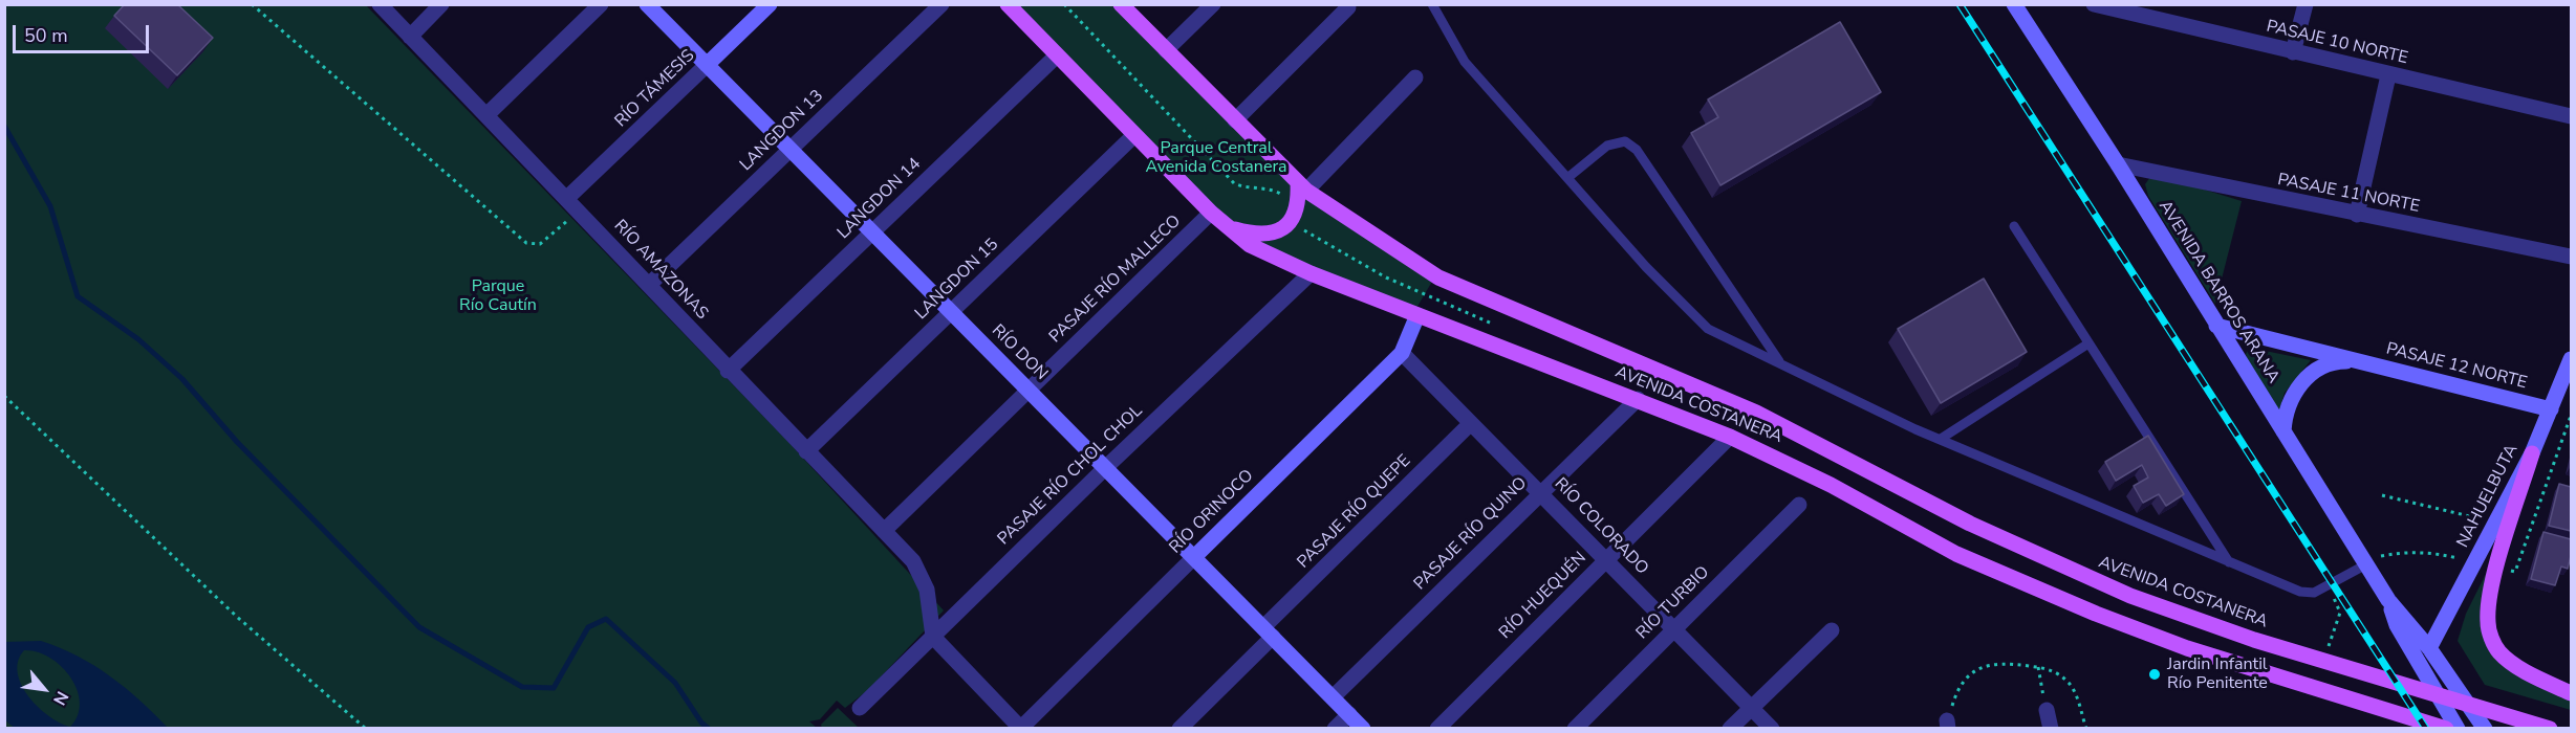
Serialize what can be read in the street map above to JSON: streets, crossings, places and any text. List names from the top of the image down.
{
  "streets": {
    "main road": [
      "RÍO TÁMESIS",
      "AVENIDA BARROS ARANA",
      "RÍO DON",
      "PASAJE 12 NORTE",
      "AVENIDA COSTANERA",
      "NAHUELBUTA",
      "RÍO ORINOCO"
    ],
    "street": [
      "PASAJE 10 NORTE",
      "LANGDON 13",
      "PASAJE 11 NORTE",
      "LANGDON 14",
      "RÍO AMAZONAS",
      "LANGDON 15",
      "PASAJE RÍO MALLECO",
      "PASAJE RÍO CHOL CHOL",
      "PASAJE RÍO QUEPE",
      "RÍO COLORADO",
      "PASAJE RÍO QUINO",
      "RÍO HUEQUÉN",
      "RÍO TURBIO"
    ]
  },
  "crossings": [
    ["RÍO TÁMESIS", "RÍO AMAZONAS"],
    ["RÍO TÁMESIS", "RÍO DON"],
    ["LANGDON 13", "RÍO AMAZONAS"],
    ["LANGDON 13", "RÍO DON"],
    ["PASAJE 11 NORTE", "AVENIDA BARROS ARANA"],
    ["LANGDON 14", "RÍO AMAZONAS"],
    ["LANGDON 14", "RÍO DON"],
    ["LANGDON 14", "AVENIDA COSTANERA"],
    ["RÍO AMAZONAS", "LANGDON 15"],
    ["RÍO AMAZONAS", "PASAJE RÍO MALLECO"],
    ["RÍO AMAZONAS", "PASAJE RÍO CHOL CHOL"],
    ["LANGDON 15", "RÍO DON"],
    ["LANGDON 15", "AVENIDA COSTANERA"],
    ["PASAJE RÍO MALLECO", "RÍO DON"],
    ["PASAJE RÍO MALLECO", "AVENIDA COSTANERA"],
    ["AVENIDA BARROS ARANA", "PASAJE 12 NORTE"],
    ["AVENIDA BARROS ARANA", "NAHUELBUTA"],
    ["RÍO DON", "PASAJE RÍO CHOL CHOL"],
    ["RÍO DON", "RÍO ORINOCO"],
    ["RÍO DON", "PASAJE RÍO QUEPE"],
    ["RÍO DON", "PASAJE RÍO QUINO"],
    ["PASAJE 12 NORTE", "NAHUELBUTA"],
    ["AVENIDA COSTANERA", "PASAJE RÍO CHOL CHOL"],
    ["AVENIDA COSTANERA", "RÍO ORINOCO"],
    ["AVENIDA COSTANERA", "PASAJE RÍO QUINO"],
    ["AVENIDA COSTANERA", "RÍO HUEQUÉN"],
    ["RÍO ORINOCO", "RÍO COLORADO"],
    ["PASAJE RÍO QUEPE", "RÍO COLORADO"],
    ["RÍO COLORADO", "PASAJE RÍO QUINO"],
    ["RÍO COLORADO", "RÍO HUEQUÉN"],
    ["RÍO COLORADO", "RÍO TURBIO"]
  ],
  "parks": ["Parque Central Avenida Costanera", "Parque Río Cautín"],
  "places": ["Jardin Infantil Río Penitente"],
  "scale_bar": "50 m",
  "north": "bottom right"
}
